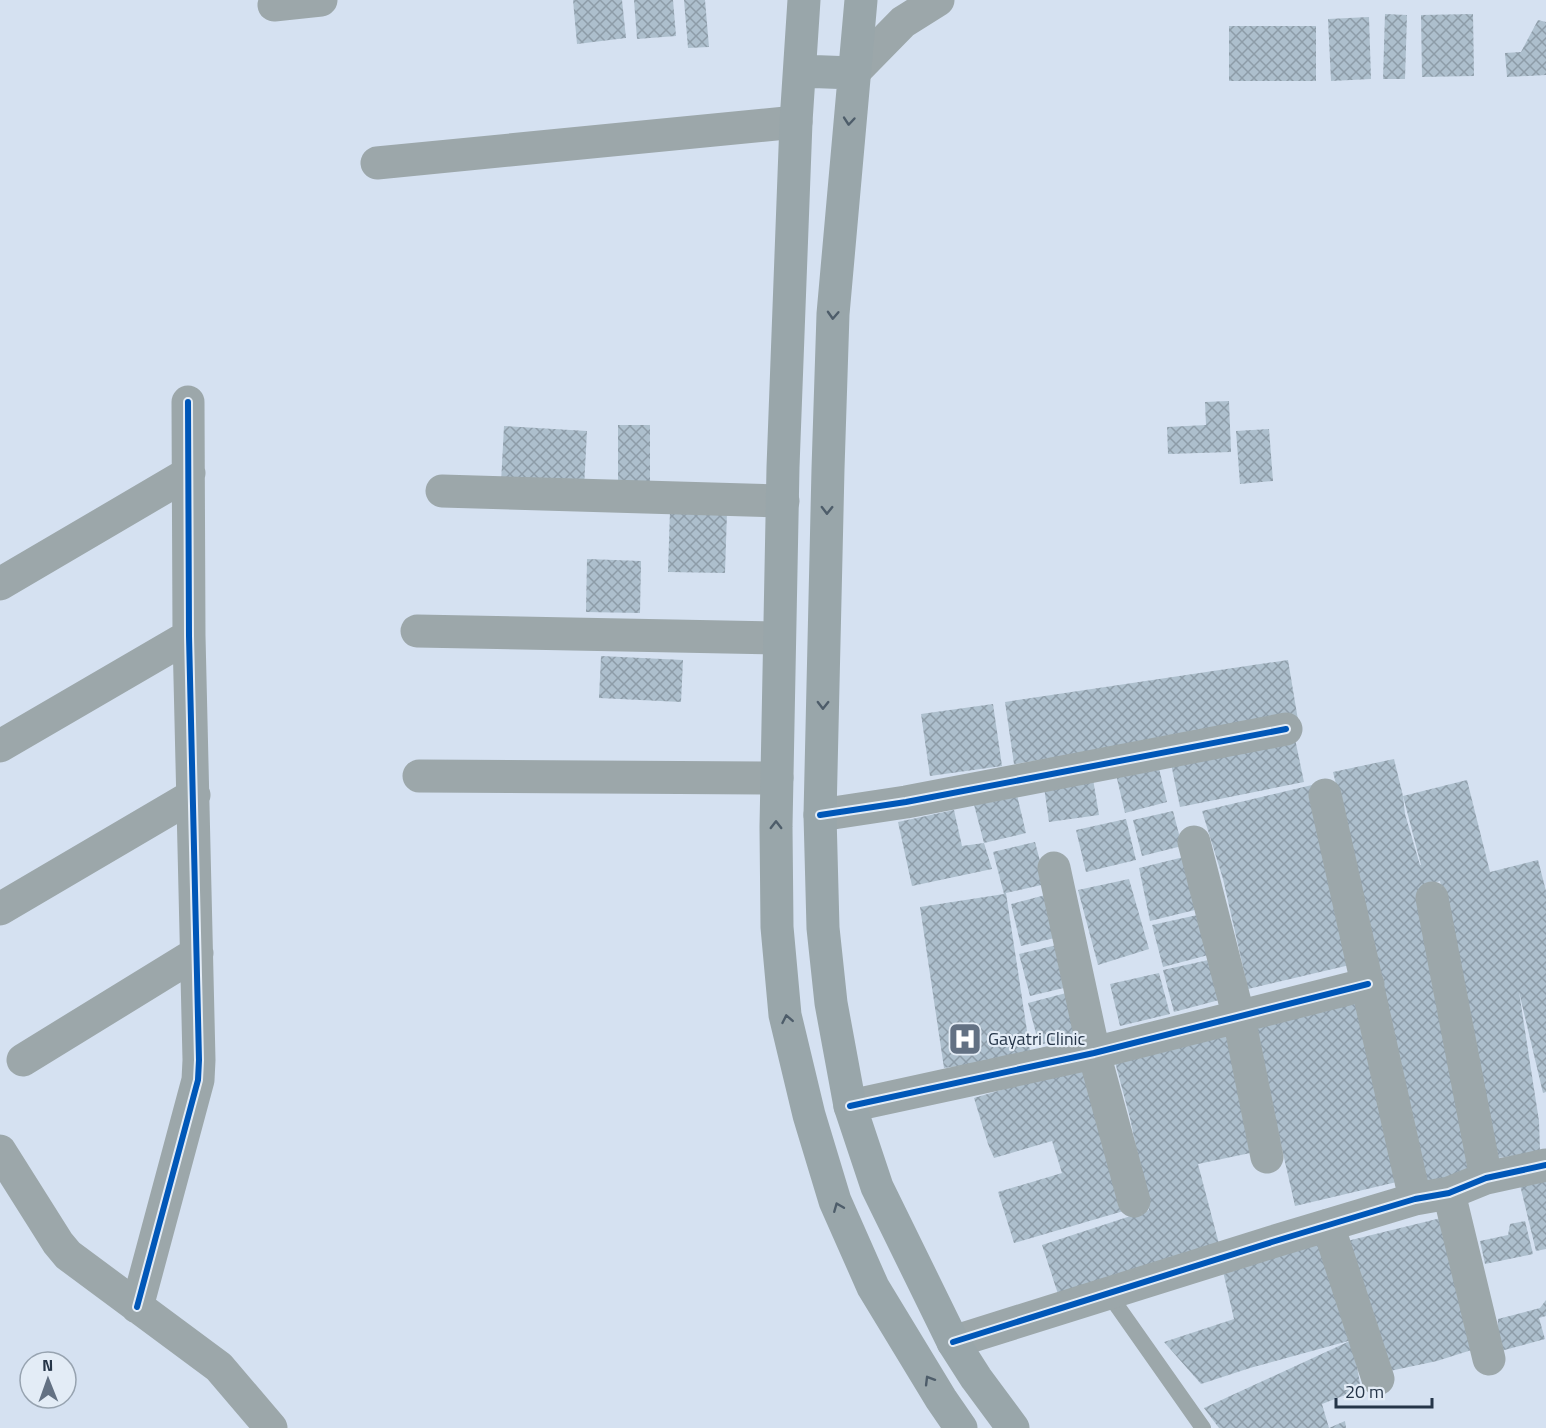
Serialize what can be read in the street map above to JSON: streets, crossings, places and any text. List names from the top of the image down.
{
  "places": {
    "hospital": ["Gayatri Clinic"]
  },
  "scale_bar": "20 m",
  "north": "top"
}
